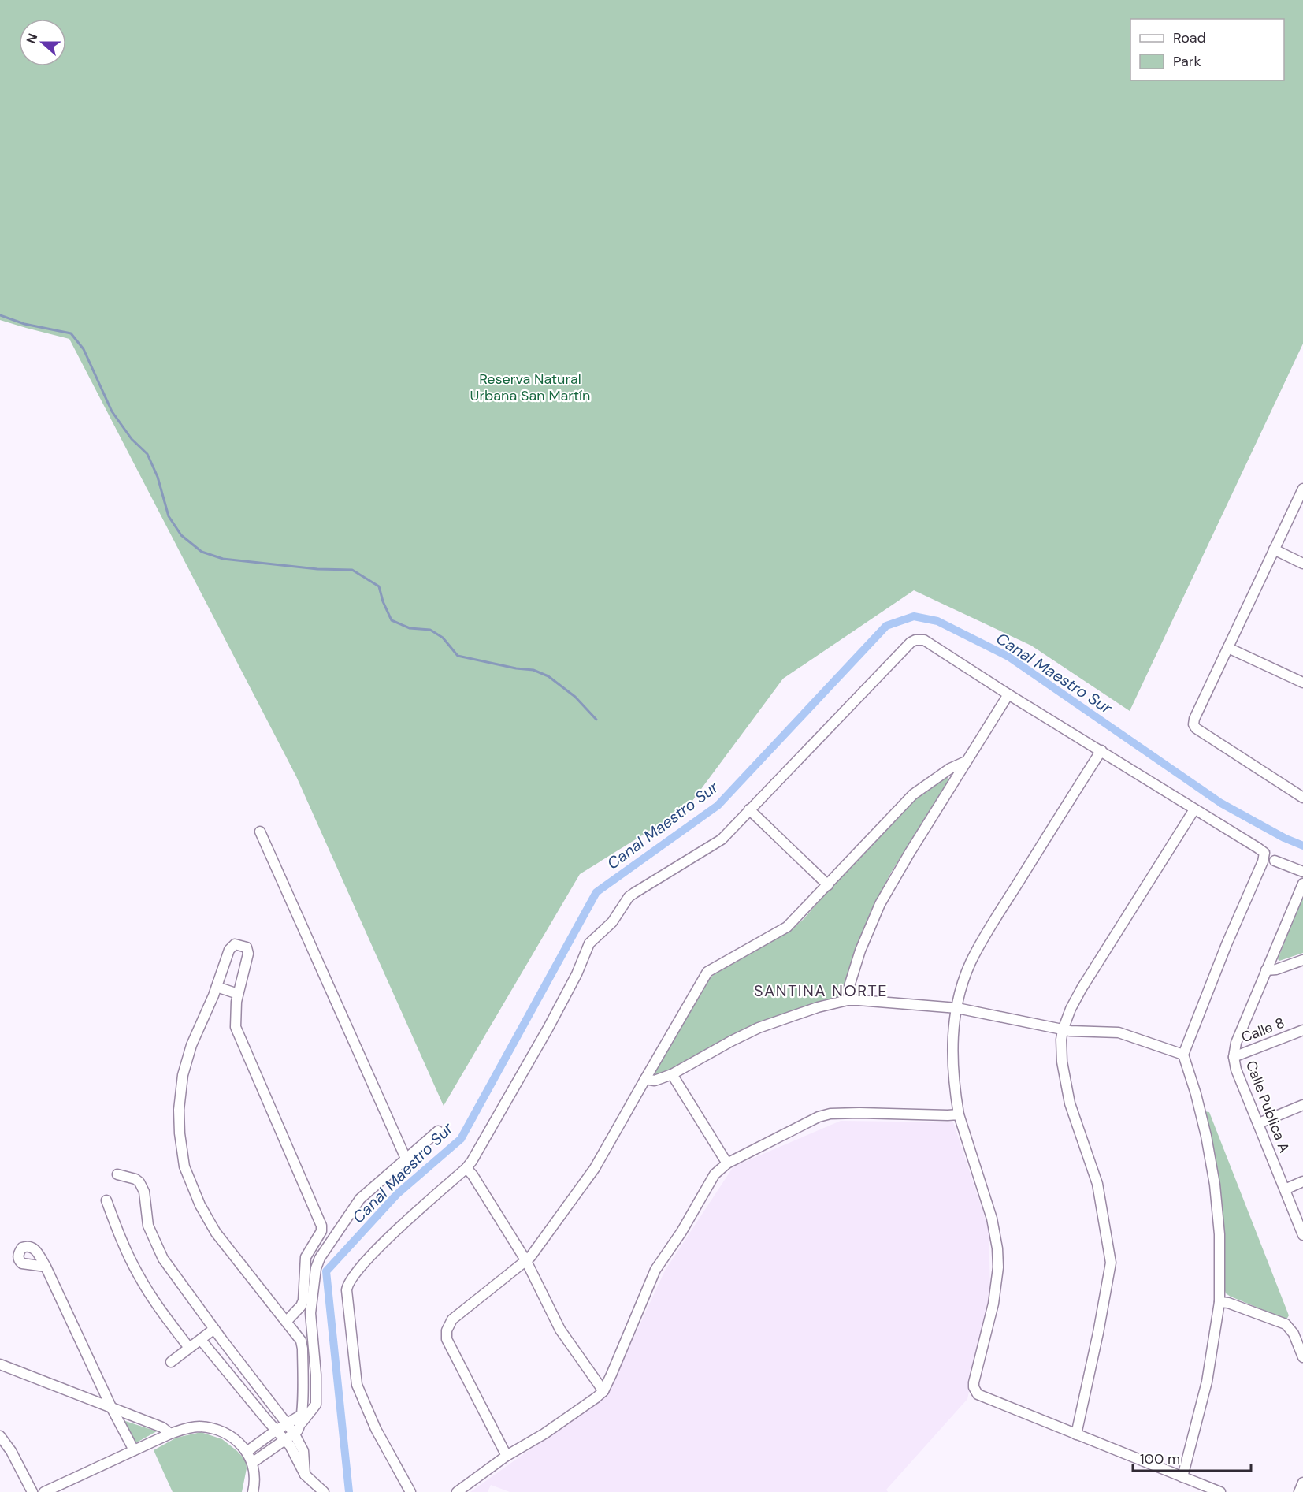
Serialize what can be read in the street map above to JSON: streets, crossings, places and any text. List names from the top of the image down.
{
  "streets": {
    "street": ["Calle 8", "Calle Publica A"]
  },
  "crossings": [
    ["Calle 8", "Calle Publica A"]
  ],
  "districts": ["SANTINA NORTE"],
  "water": ["Canal Maestro Sur"],
  "parks": ["Reserva Natural Urbana San Martín"],
  "legend": ["Road", "Park"],
  "scale_bar": "100 m",
  "north": "left"
}
